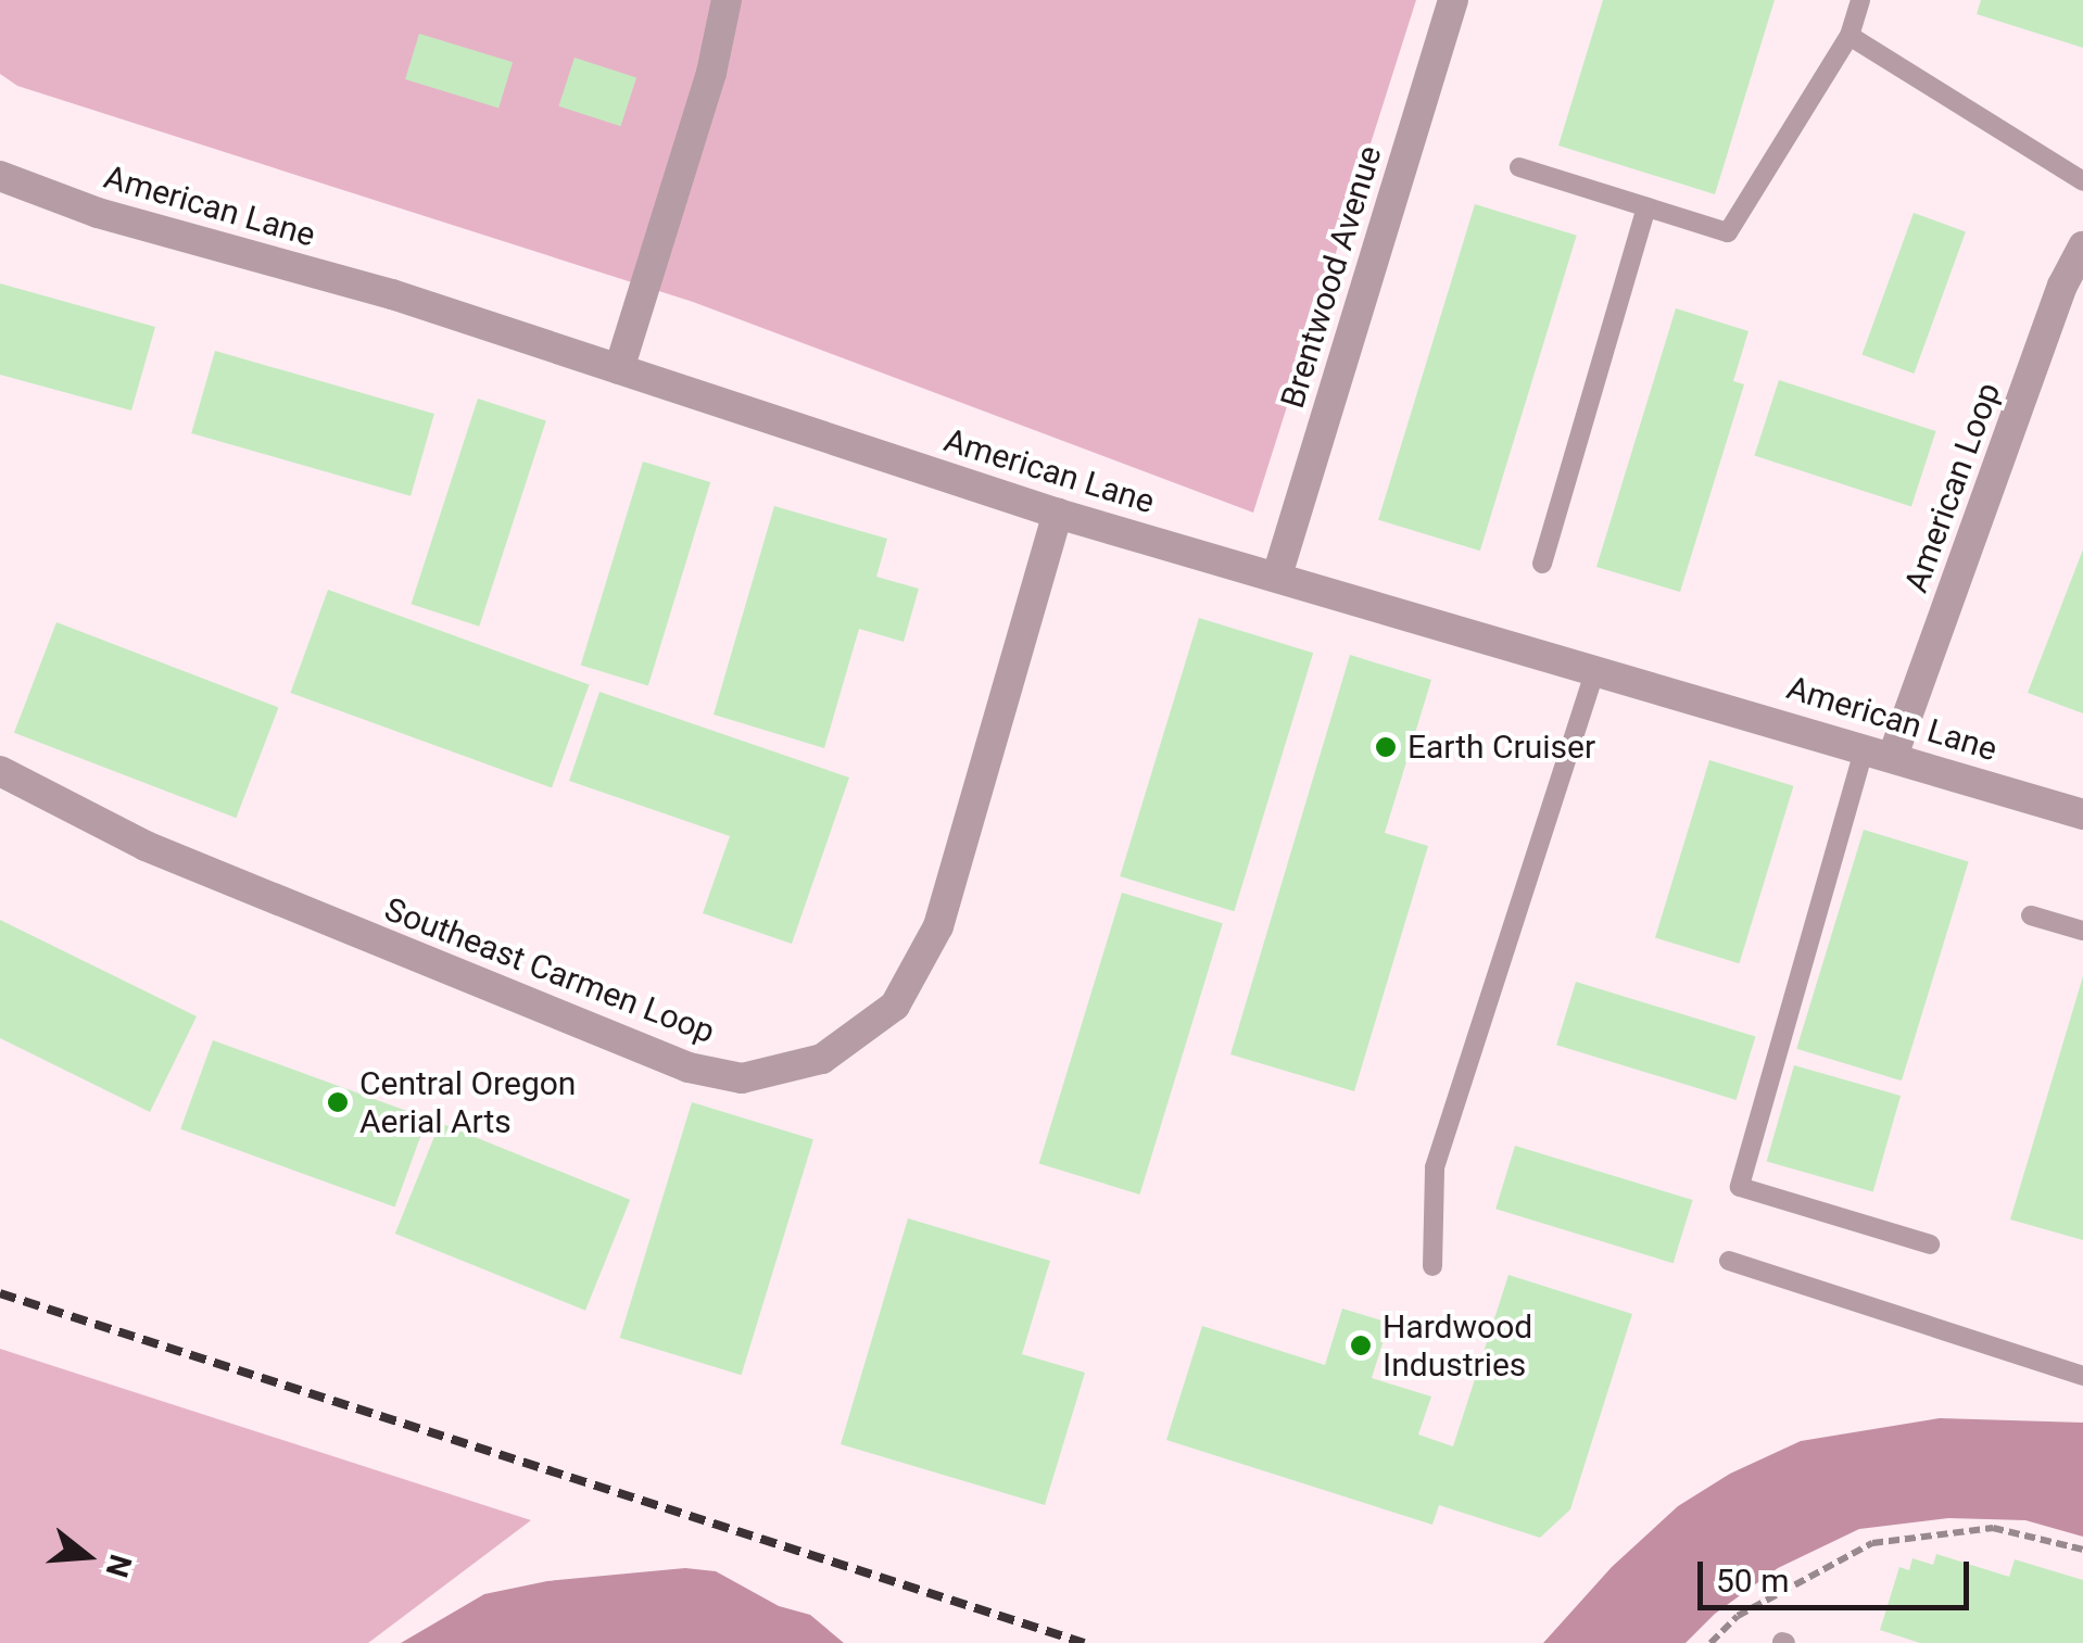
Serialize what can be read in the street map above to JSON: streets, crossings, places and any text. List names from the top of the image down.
{
  "streets": {
    "street": [
      "American Lane",
      "Brentwood Avenue",
      "American Loop",
      "Southeast Carmen Loop"
    ]
  },
  "crossings": [
    ["American Lane", "Brentwood Avenue"],
    ["American Lane", "American Loop"],
    ["American Lane", "Southeast Carmen Loop"]
  ],
  "places": ["Earth Cruiser", "Central Oregon Aerial Arts", "Hardwood Industries"],
  "scale_bar": "50 m",
  "north": "right"
}
